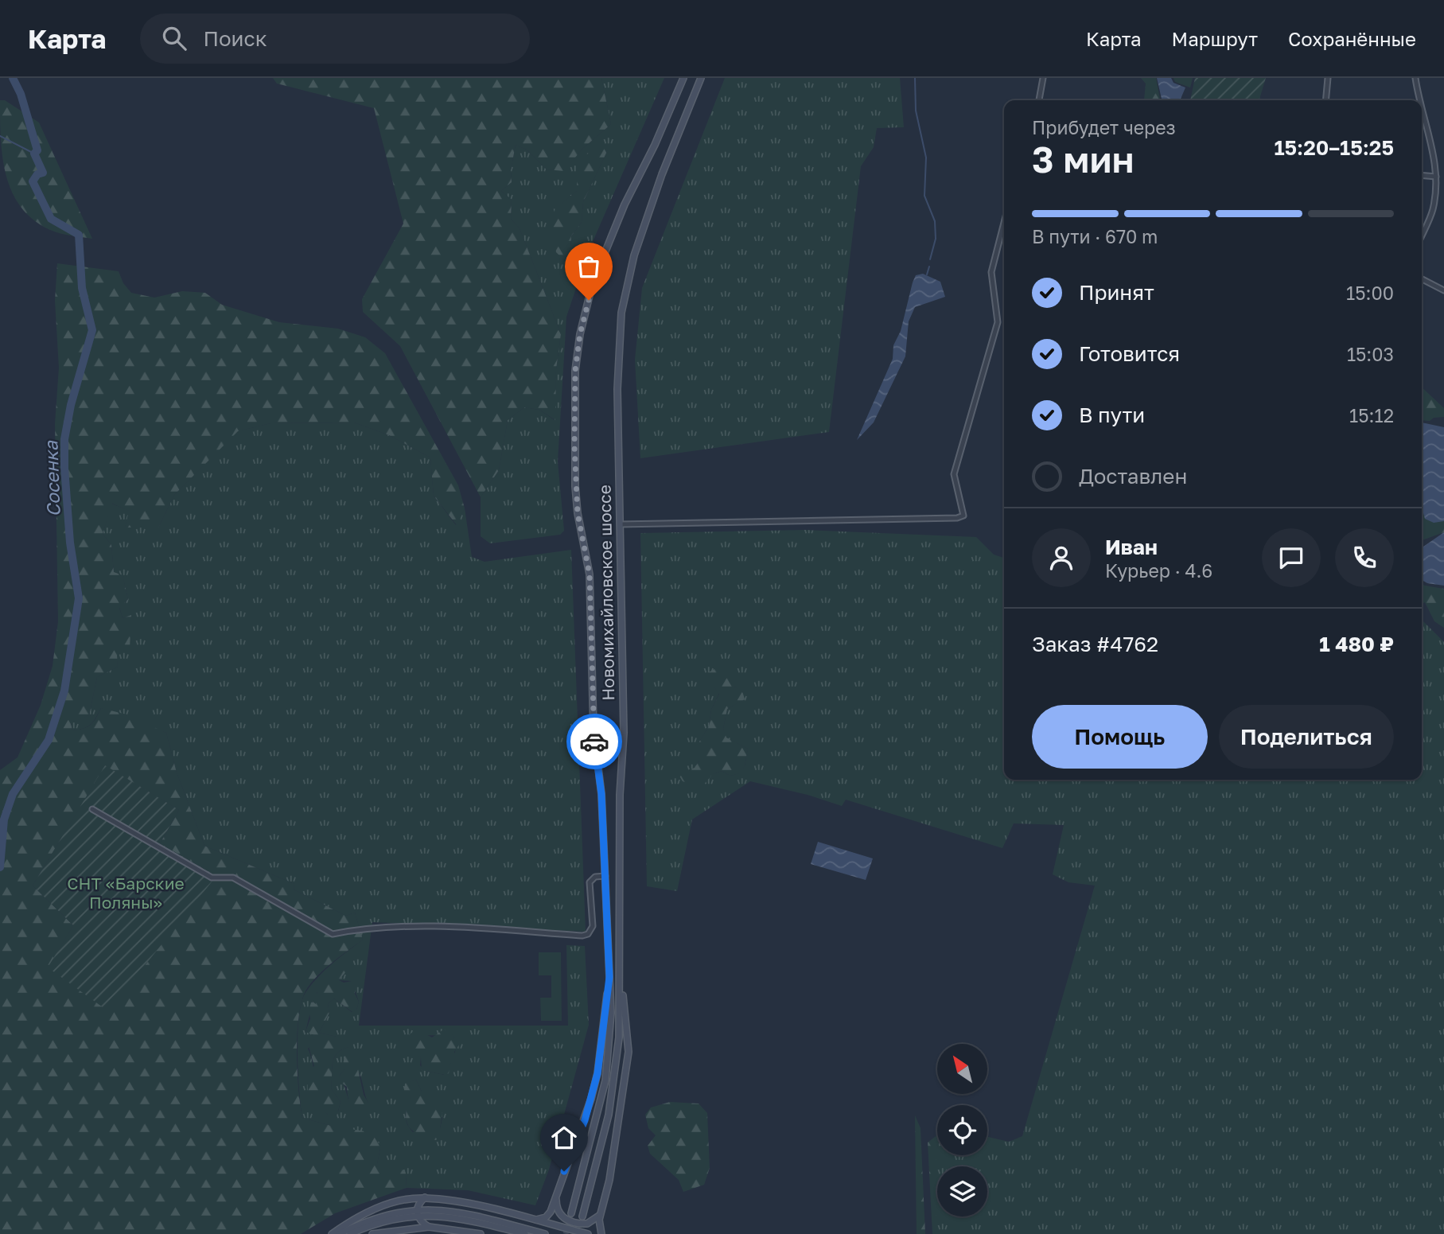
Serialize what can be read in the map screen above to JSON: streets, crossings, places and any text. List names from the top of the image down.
{
  "streets": {
    "main road": ["Новомихайловское шоссе"]
  },
  "water": ["Сосенка"],
  "parks": ["СНТ «Барские Поляны»"],
  "north": "top left",
  "page": {
    "header": "Карта",
    "search": "Поиск",
    "nav": ["Карта", "Маршрут", "Сохранённые"],
    "heading": ["3 мин", "Прибудет через", "15:20–15:25"],
    "panel": [
      "Иван",
      "Курьер · 4.6",
      "Заказ #4762",
      "1 480 ₽"
    ],
    "bar": "В пути · 670 m",
    "list": [
      ["Принят", "15:00"],
      ["Готовится", "15:03"],
      ["В пути", "15:12"],
      "Доставлен"
    ],
    "buttons": ["Помощь", "Поделиться"]
  }
}
